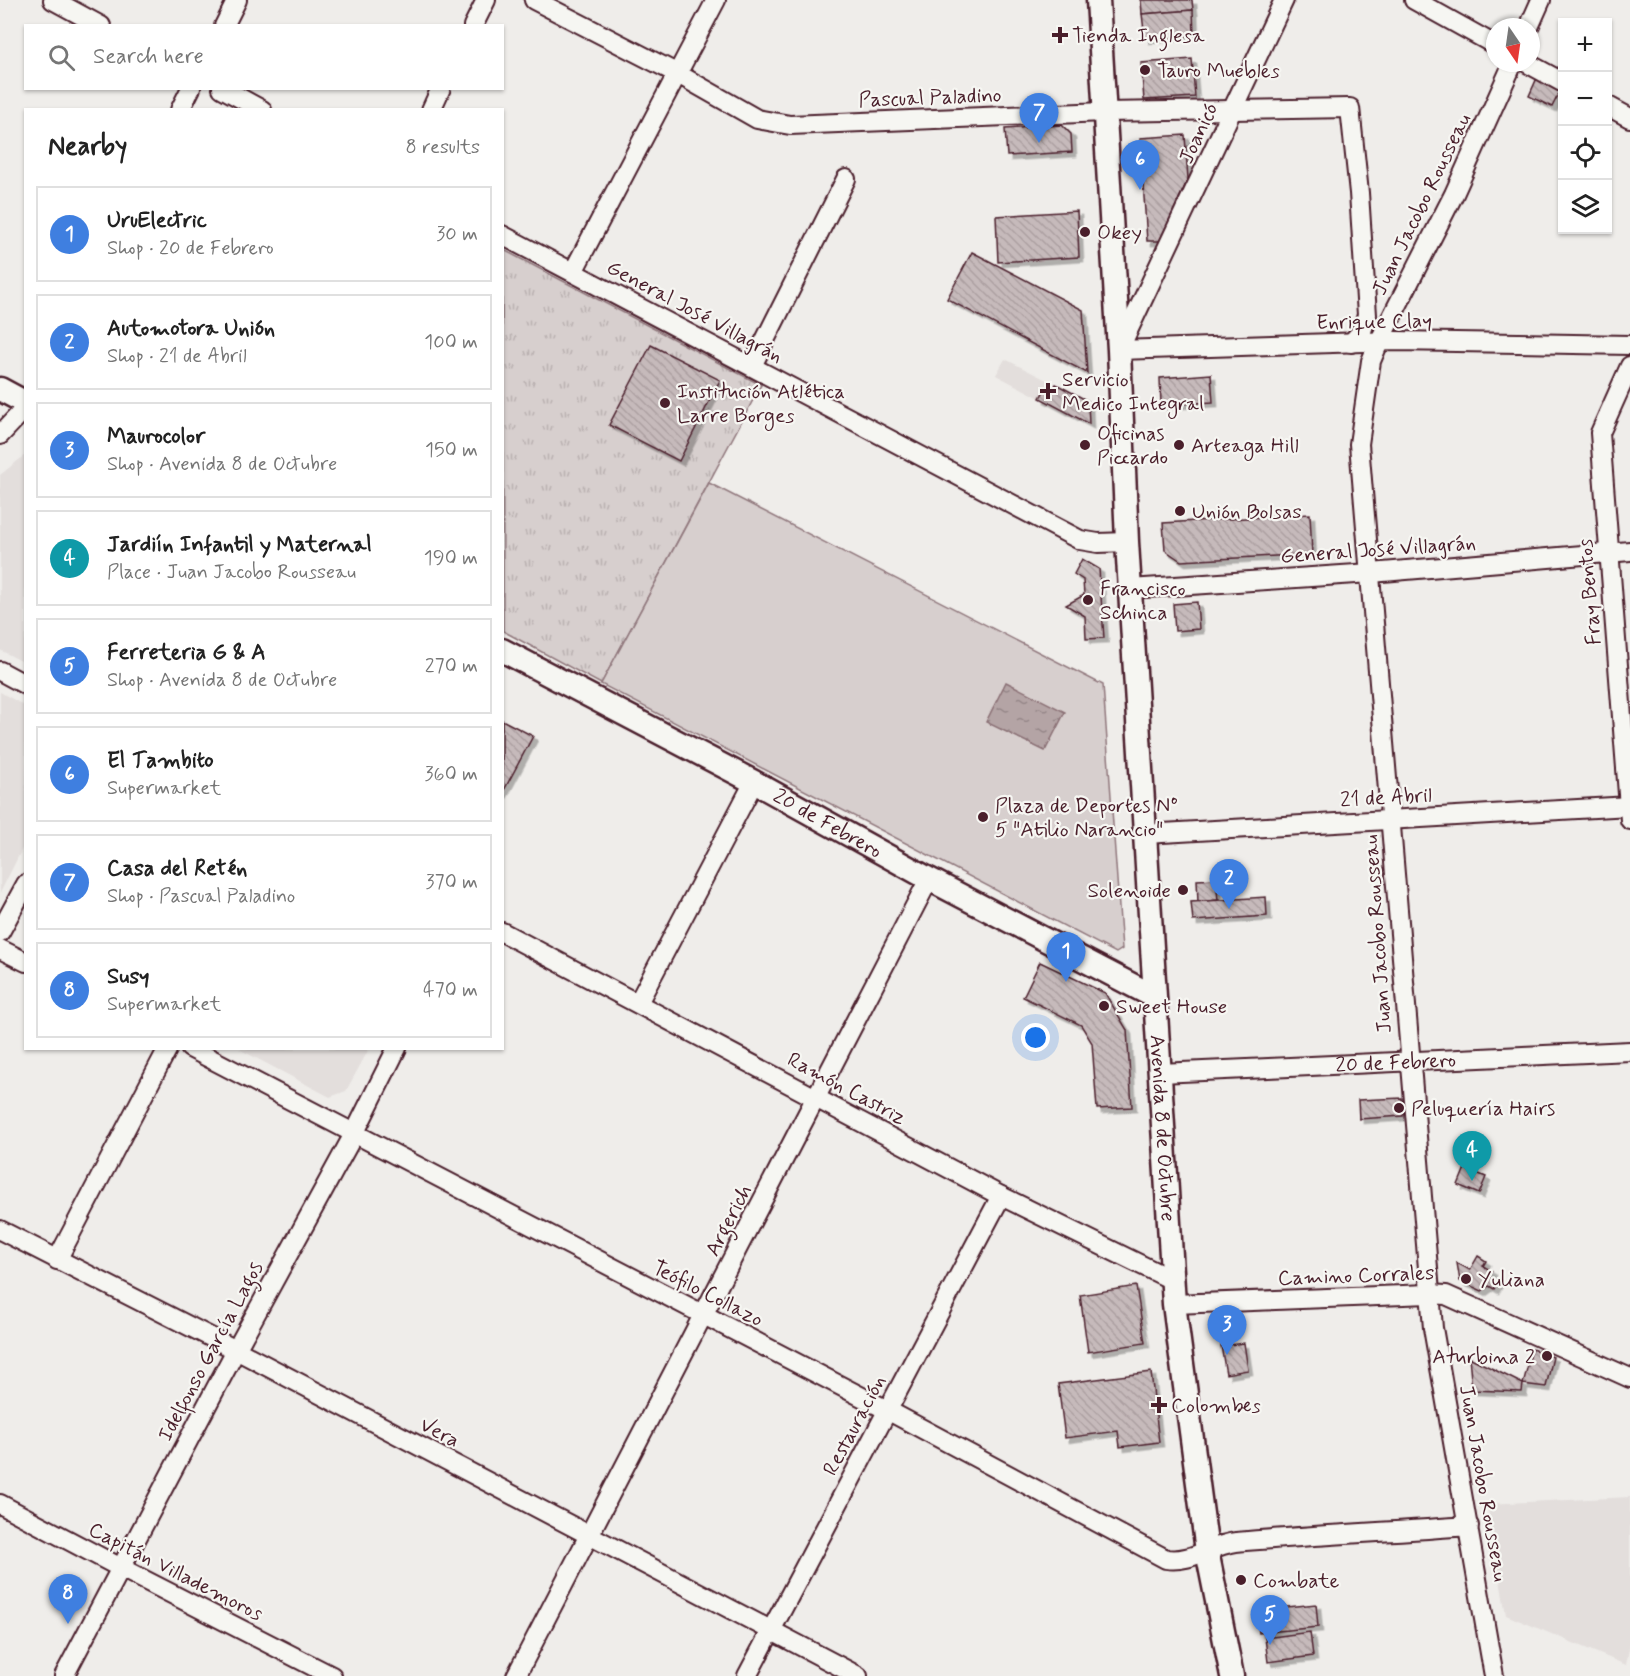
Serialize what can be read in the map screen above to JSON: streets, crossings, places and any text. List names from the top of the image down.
{
  "streets": {
    "main road": ["20 de Febrero", "Avenida 8 de Octubre"],
    "street": [
      "Pascual Paladino",
      "Joanicó",
      "Juan Jacobo Rousseau",
      "General José Villagrán",
      "Enrique Clay",
      "Fray Bentos",
      "21 de Abril",
      "Ramón Castriz",
      "Argerich",
      "Camino Corrales",
      "Teófilo Collazo",
      "Idelfonso García Lagos",
      "Restauración",
      "Vera",
      "Capitán Villademoros"
    ]
  },
  "crossings": [
    ["Pascual Paladino", "Joanicó"],
    ["Pascual Paladino", "Enrique Clay"],
    ["Pascual Paladino", "Avenida 8 de Octubre"],
    ["Joanicó", "Enrique Clay"],
    ["Joanicó", "Avenida 8 de Octubre"],
    ["Juan Jacobo Rousseau", "General José Villagrán"],
    ["Juan Jacobo Rousseau", "Enrique Clay"],
    ["Juan Jacobo Rousseau", "21 de Abril"],
    ["Juan Jacobo Rousseau", "20 de Febrero"],
    ["Juan Jacobo Rousseau", "Camino Corrales"],
    ["Juan Jacobo Rousseau", "Teófilo Collazo"],
    ["General José Villagrán", "Fray Bentos"],
    ["General José Villagrán", "Avenida 8 de Octubre"],
    ["Enrique Clay", "Avenida 8 de Octubre"],
    ["Fray Bentos", "21 de Abril"],
    ["21 de Abril", "Avenida 8 de Octubre"],
    ["20 de Febrero", "Avenida 8 de Octubre"],
    ["20 de Febrero", "Argerich"],
    ["Ramón Castriz", "Avenida 8 de Octubre"],
    ["Ramón Castriz", "Argerich"],
    ["Ramón Castriz", "Restauración"],
    ["Avenida 8 de Octubre", "Camino Corrales"],
    ["Avenida 8 de Octubre", "Teófilo Collazo"],
    ["Argerich", "Teófilo Collazo"],
    ["Argerich", "Vera"],
    ["Teófilo Collazo", "Idelfonso García Lagos"],
    ["Teófilo Collazo", "Restauración"],
    ["Idelfonso García Lagos", "Vera"],
    ["Idelfonso García Lagos", "Capitán Villademoros"],
    ["Restauración", "Vera"]
  ],
  "places": {
    "health": ["Tienda Inglesa", "Servicio Medico Integral", "Colombes"],
    "other": [
      "Tauro Muebles",
      "Okey",
      "Institución Atlética Larre Borges",
      "Oficinas Piccardo",
      "Arteaga Hill",
      "Unión Bolsas",
      "Francisco Schinca",
      "Plaza de Deportes Nº 5 \"Atilio Narancio\"",
      "Solenoide",
      "Sweet House",
      "Peluquería Hairs",
      "Yuliana",
      "Aturbina 2",
      "Combate"
    ]
  },
  "north": "bottom",
  "page": {
    "map_buttons": ["+", "−"],
    "search": "Search here",
    "pins": [
      "7",
      "6",
      "2",
      "1",
      "4",
      "3",
      "8",
      "5"
    ],
    "heading": ["Nearby", "8 results"],
    "list": [
      {
        "mark": "1",
        "name": "UruElectric",
        "note": "Shop · 20 de Febrero",
        "value": "30 m"
      },
      {
        "mark": "2",
        "name": "Automotora Unión",
        "note": "Shop · 21 de Abril",
        "value": "100 m"
      },
      {
        "mark": "3",
        "name": "Maurocolor",
        "note": "Shop · Avenida 8 de Octubre",
        "value": "150 m"
      },
      {
        "mark": "4",
        "name": "Jardiín Infantil y Maternal",
        "note": "Place · Juan Jacobo Rousseau",
        "value": "190 m"
      },
      {
        "mark": "5",
        "name": "Ferreteria G & A",
        "note": "Shop · Avenida 8 de Octubre",
        "value": "270 m"
      },
      {
        "mark": "6",
        "name": "El Tambito",
        "note": "Supermarket",
        "value": "360 m"
      },
      {
        "mark": "7",
        "name": "Casa del Retén",
        "note": "Shop · Pascual Paladino",
        "value": "370 m"
      },
      {
        "mark": "8",
        "name": "Susy",
        "note": "Supermarket",
        "value": "470 m"
      }
    ]
  }
}
